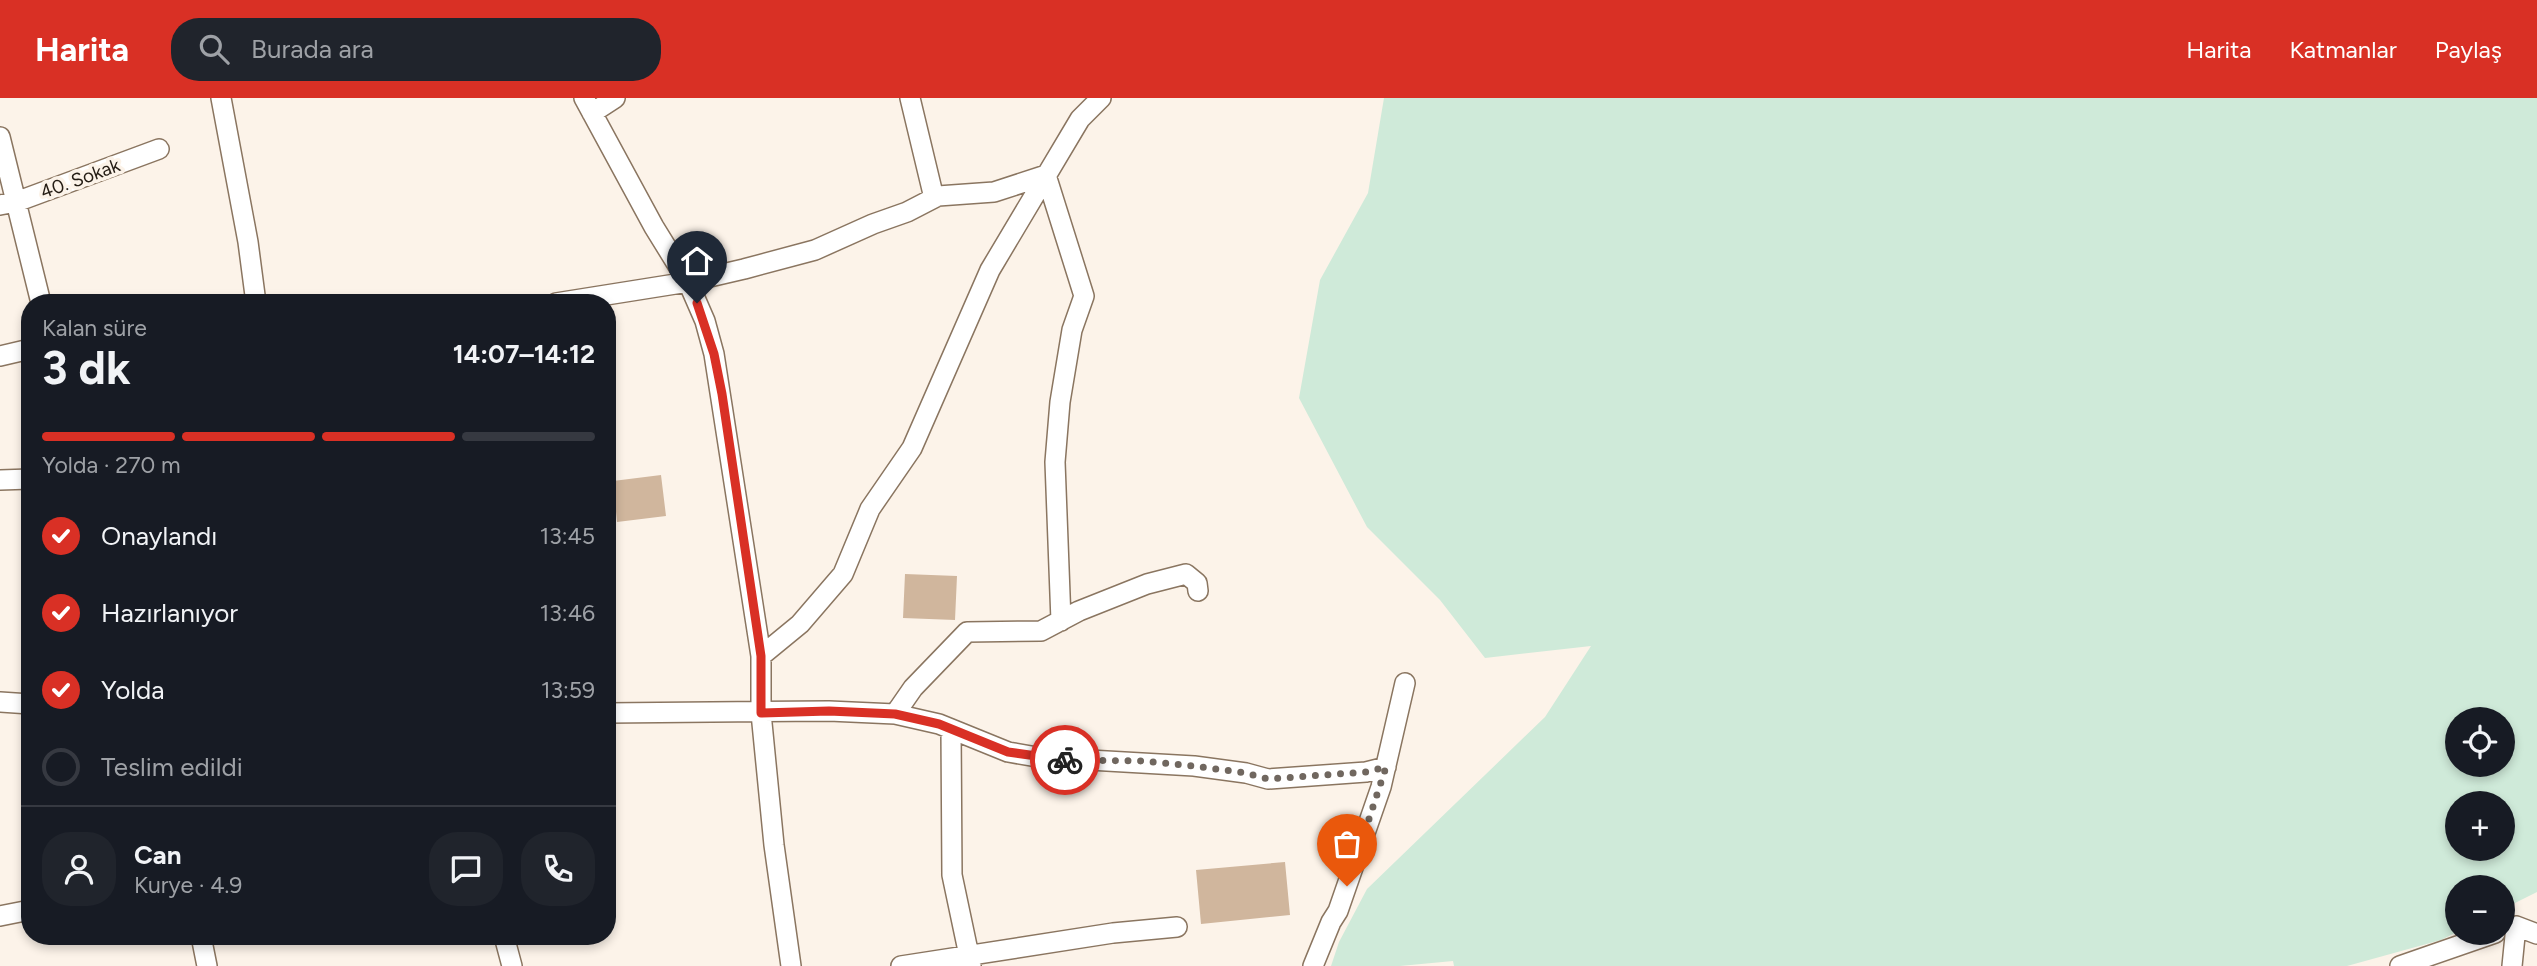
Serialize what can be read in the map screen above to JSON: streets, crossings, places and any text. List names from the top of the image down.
{
  "streets": {
    "street": ["40. Sokak"]
  },
  "page": {
    "header": "Harita",
    "search": "Burada ara",
    "nav": ["Harita", "Katmanlar", "Paylaş"],
    "heading": ["3 dk", "Kalan süre", "14:07–14:12"],
    "panel": ["Can", "Kurye · 4.9"],
    "bar": "Yolda · 270 m",
    "list": [
      ["Onaylandı", "13:45"],
      ["Hazırlanıyor", "13:46"],
      ["Yolda", "13:59"],
      "Teslim edildi"
    ],
    "map_buttons": ["+", "−"]
  }
}
